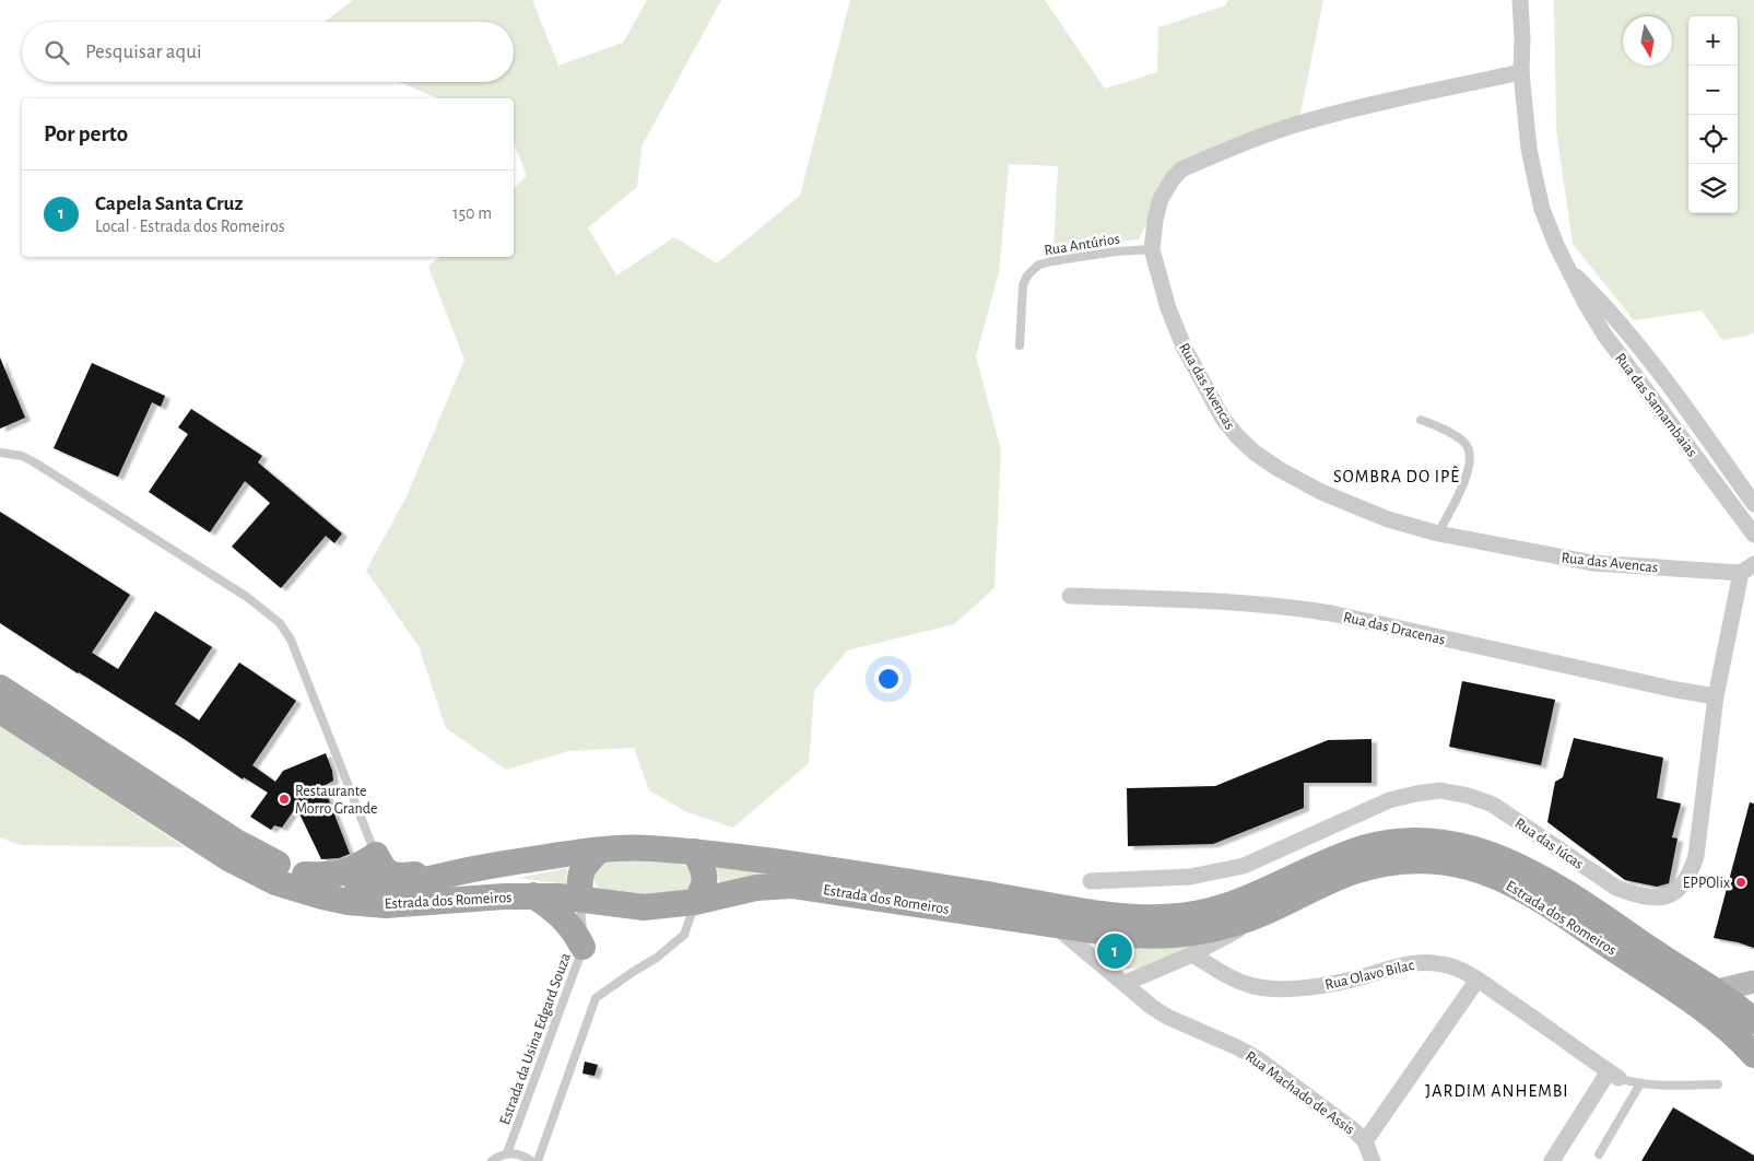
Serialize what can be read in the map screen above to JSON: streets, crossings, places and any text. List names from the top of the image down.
{
  "streets": {
    "main road": ["Estrada dos Romeiros"],
    "street": [
      "Rua das Avencas",
      "Rua das Samambaias",
      "Rua das Dracenas",
      "Rua das Iúcas",
      "Rua Olavo Bilac",
      "Rua Machado de Assis"
    ],
    "lane": ["Rua Antúrios", "Estrada da Usina Edgard Souza"]
  },
  "crossings": [
    ["Rua Antúrios", "Rua das Avencas"],
    ["Rua das Avencas", "Rua das Samambaias"],
    ["Rua das Avencas", "Rua das Iúcas"],
    ["Rua das Dracenas", "Rua das Iúcas"],
    ["Estrada dos Romeiros", "Estrada da Usina Edgard Souza"],
    ["Estrada dos Romeiros", "Rua Machado de Assis"]
  ],
  "districts": ["SOMBRA DO IPÊ", "JARDIM ANHEMBI"],
  "places": ["Restaurante Morro Grande", "EPPOlix"],
  "north": "bottom",
  "page": {
    "map_buttons": ["+", "−"],
    "search": "Pesquisar aqui",
    "heading": "Por perto",
    "list": [
      {
        "mark": "1",
        "name": "Capela Santa Cruz",
        "note": "Local · Estrada dos Romeiros",
        "value": "150 m"
      }
    ],
    "pins": "1"
  }
}
